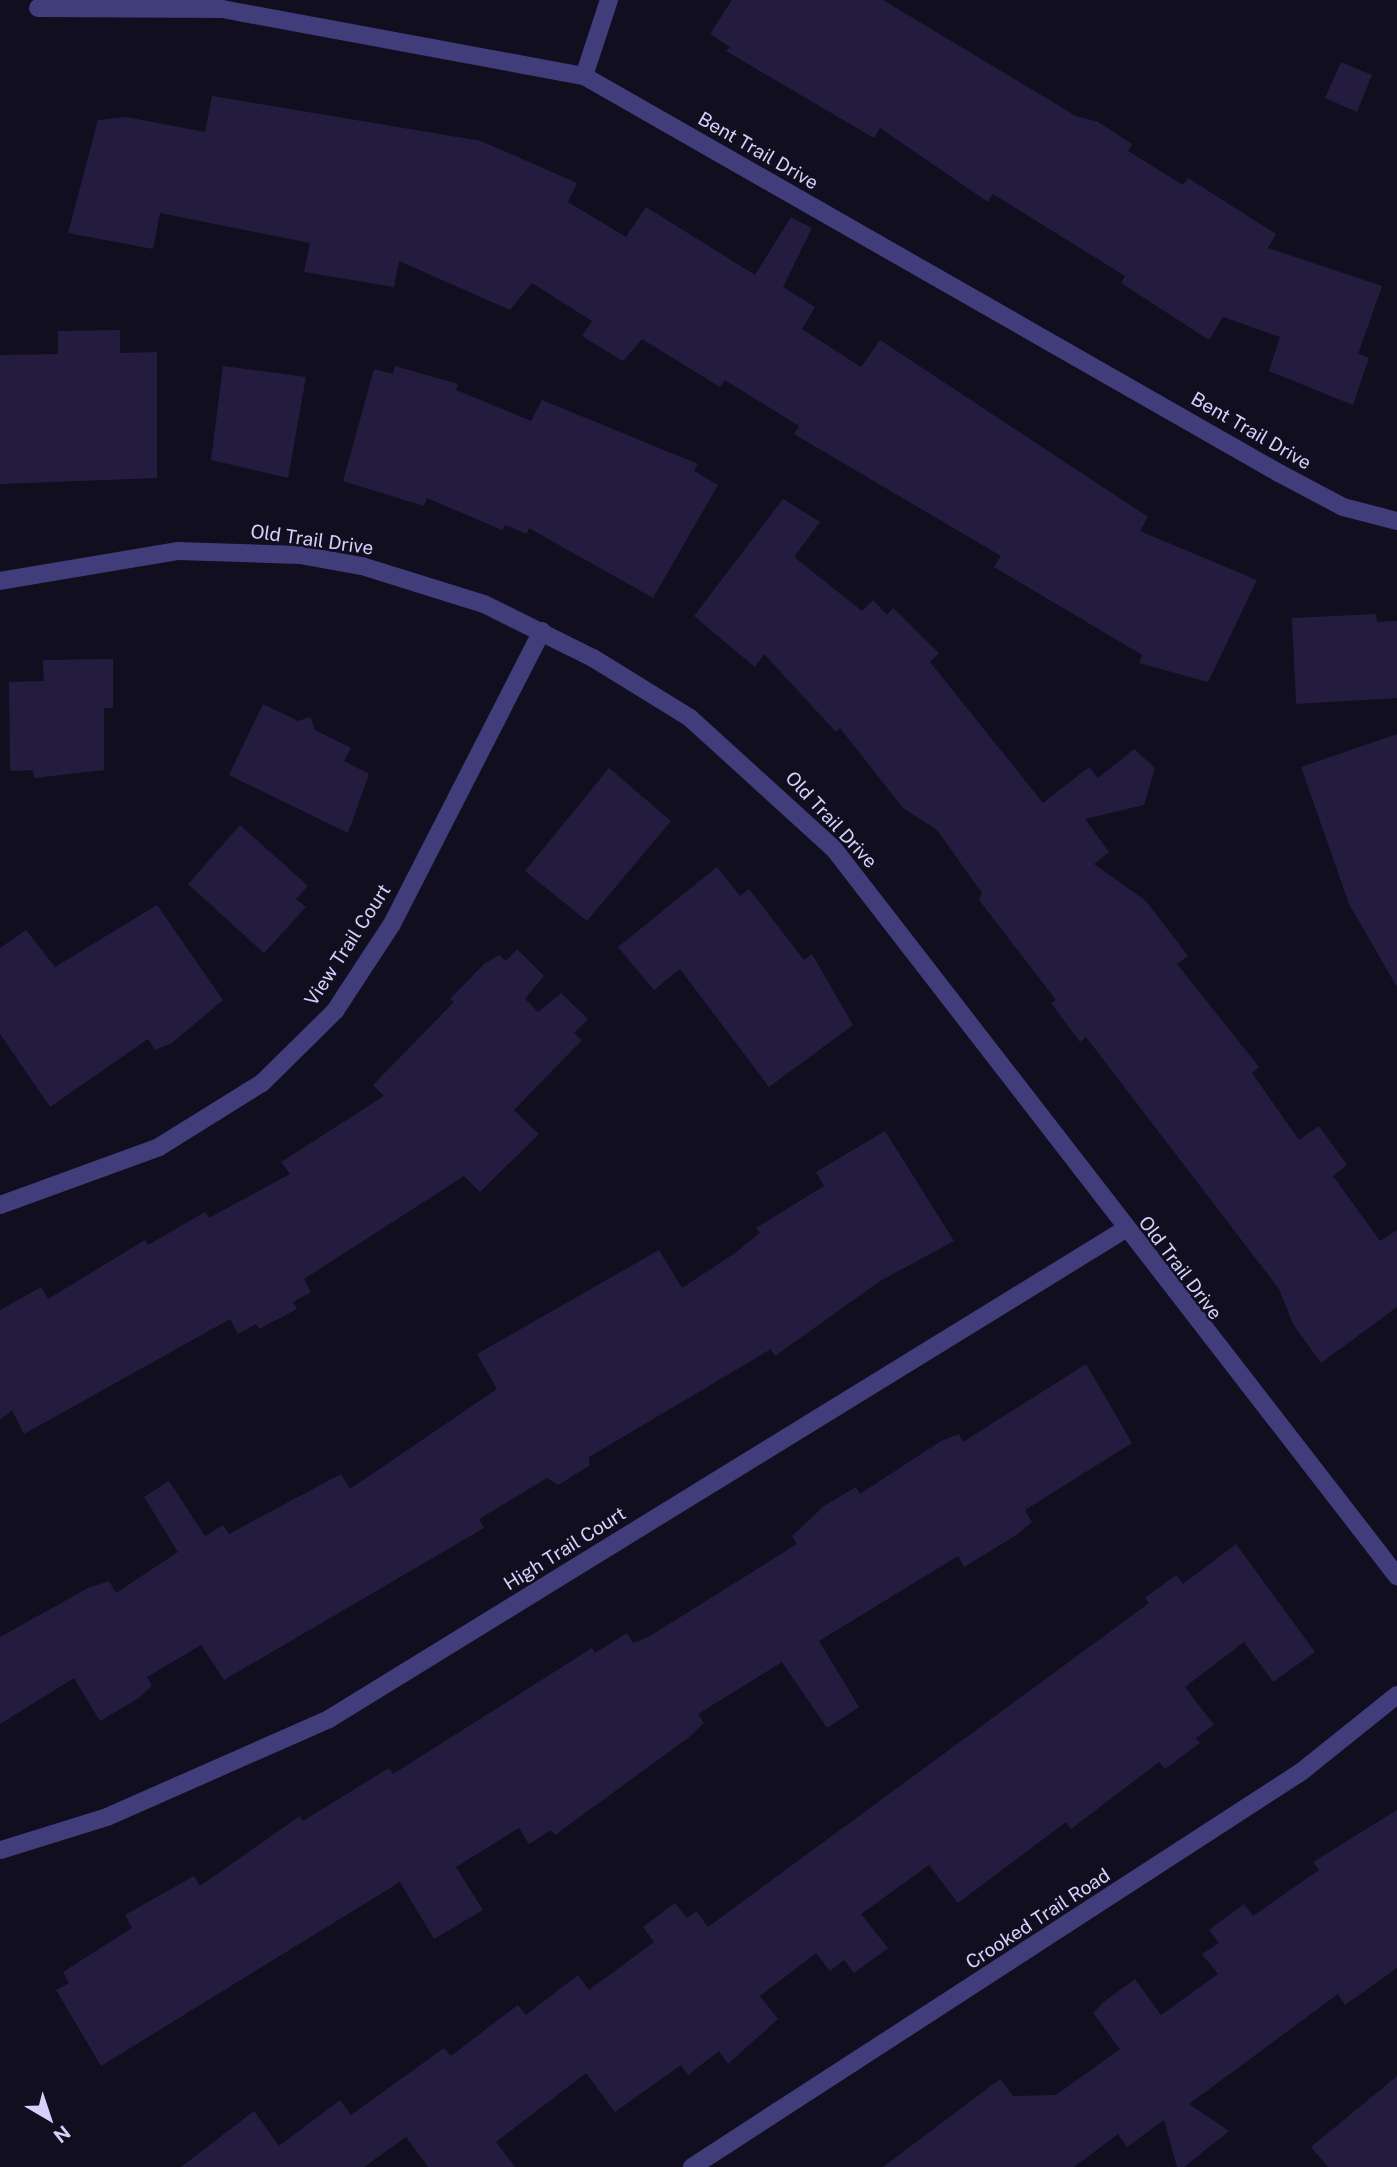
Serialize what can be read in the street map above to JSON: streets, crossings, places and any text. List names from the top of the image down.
{
  "streets": {
    "street": [
      "Bent Trail Drive",
      "Old Trail Drive",
      "View Trail Court",
      "High Trail Court",
      "Crooked Trail Road"
    ]
  },
  "crossings": [
    ["Old Trail Drive", "View Trail Court"],
    ["Old Trail Drive", "High Trail Court"]
  ],
  "north": "bottom right"
}
